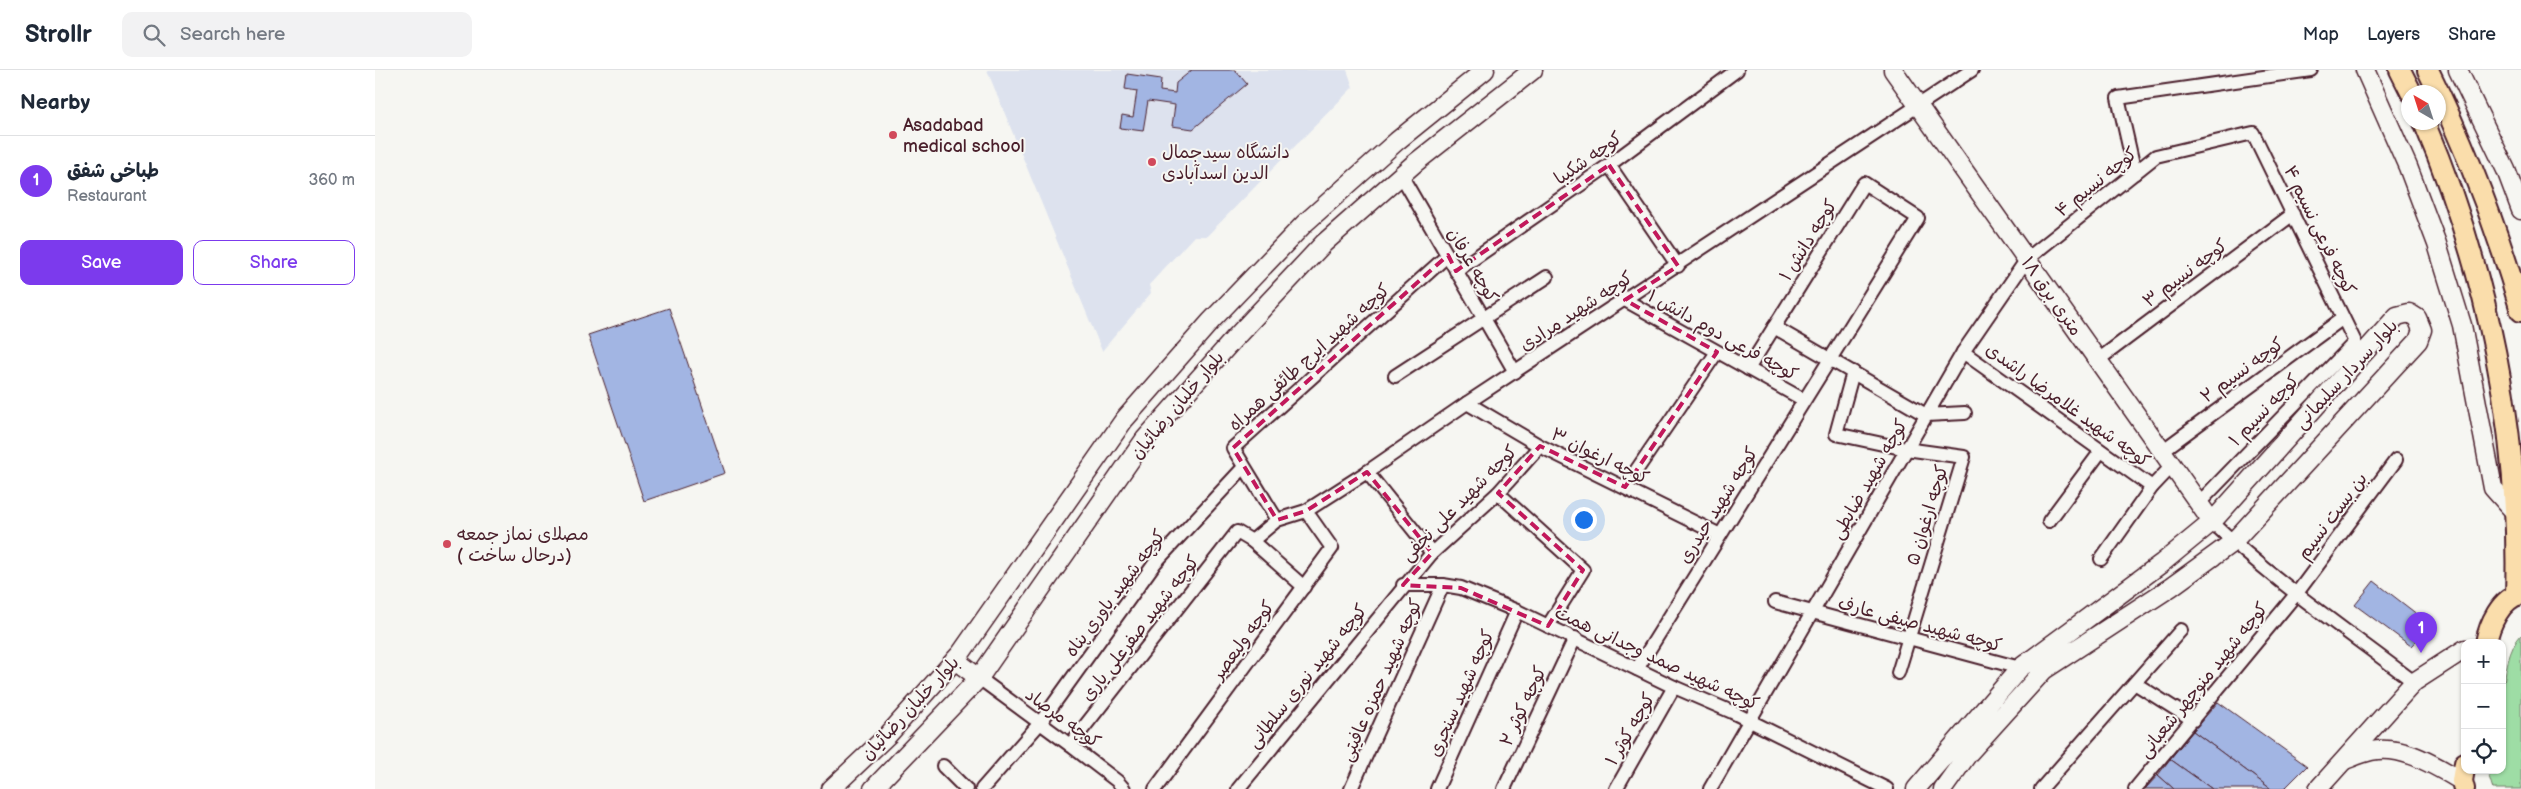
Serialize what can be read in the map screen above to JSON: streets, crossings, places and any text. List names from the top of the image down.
{
  "streets": {
    "main road": ["۱۸ متری برق", "بلوار سردار سلیمانی", "بلوار خلبان رضائیان"],
    "street": [
      "کوچه شکیبا",
      "کوچه نسیم ۴",
      "کوچه فرعی نسیم ۴",
      "کوچه دانش ۱",
      "کوچه عرفان",
      "کوچه نسیم ۳",
      "کوچه شهید مرادی",
      "کوچه فرعی دوم دانش ۱",
      "کوچه شهید ایرج طائفی همراه",
      "کوچه نسیم ۲",
      "کوچه شهید غلامرضا راشدی",
      "کوچه نسیم ۱",
      "کوچه ارغوان ۳",
      "کوچه شهید ضابطی",
      "کوچه شهید علی نجفی",
      "کوچه شهید حیدری",
      "کوچه ارغوان ۵",
      "بن بست نسیم",
      "کوچه شهید یاوری پناه",
      "کوچه شهید صیفی عارف",
      "کوچه شهید صفرعلی یاری",
      "کوچه ولیعصر",
      "کوچه شهید صمد وجدانی همت",
      "کوچه شهید نوری سلطانی",
      "کوچه شهید حمزه عافیتی",
      "کوچه شهید منوچهر شعبانی",
      "کوچه شهید سنجری",
      "کوچه کوثر ۲",
      "کوچه مرصاد",
      "کوچه کوثر ۱"
    ]
  },
  "crossings": [
    ["کوچه شکیبا", "کوچه عرفان"],
    ["کوچه نسیم ۴", "کوچه فرعی نسیم ۴"],
    ["کوچه نسیم ۴", "۱۸ متری برق"],
    ["کوچه نسیم ۴", "کوچه شهید ضابطی"],
    ["کوچه فرعی نسیم ۴", "کوچه نسیم ۳"],
    ["کوچه فرعی نسیم ۴", "کوچه نسیم ۲"],
    ["کوچه فرعی نسیم ۴", "کوچه نسیم ۱"],
    ["کوچه دانش ۱", "کوچه فرعی دوم دانش ۱"],
    ["کوچه دانش ۱", "کوچه شهید حیدری"],
    ["کوچه عرفان", "کوچه شهید مرادی"],
    ["کوچه عرفان", "کوچه شهید ایرج طائفی همراه"],
    ["کوچه عرفان", "بلوار خلبان رضائیان"],
    ["کوچه نسیم ۳", "۱۸ متری برق"],
    ["۱۸ متری برق", "کوچه شهید مرادی"],
    ["۱۸ متری برق", "کوچه نسیم ۲"],
    ["۱۸ متری برق", "بلوار سردار سلیمانی"],
    ["۱۸ متری برق", "کوچه نسیم ۱"],
    ["۱۸ متری برق", "کوچه شهید ضابطی"],
    ["کوچه شهید مرادی", "کوچه فرعی دوم دانش ۱"],
    ["کوچه شهید مرادی", "کوچه شهید ایرج طائفی همراه"],
    ["کوچه شهید مرادی", "کوچه ارغوان ۳"],
    ["کوچه شهید مرادی", "کوچه شهید صفرعلی یاری"],
    ["کوچه شهید مرادی", "کوچه ولیعصر"],
    ["کوچه فرعی دوم دانش ۱", "کوچه شهید حیدری"],
    ["کوچه شهید ایرج طائفی همراه", "کوچه شهید یاوری پناه"],
    ["بلوار سردار سلیمانی", "کوچه شهید صیفی عارف"],
    ["بلوار خلبان رضائیان", "کوچه مرصاد"],
    ["کوچه شهید غلامرضا راشدی", "کوچه شهید ضابطی"],
    ["کوچه ارغوان ۳", "کوچه شهید علی نجفی"],
    ["کوچه ارغوان ۳", "کوچه شهید حیدری"],
    ["کوچه شهید ضابطی", "کوچه ارغوان ۵"],
    ["کوچه شهید ضابطی", "کوچه شهید صیفی عارف"],
    ["کوچه شهید ضابطی", "کوچه شهید صمد وجدانی همت"],
    ["کوچه شهید علی نجفی", "کوچه شهید صمد وجدانی همت"],
    ["کوچه شهید علی نجفی", "کوچه شهید نوری سلطانی"],
    ["کوچه شهید حیدری", "کوچه شهید صمد وجدانی همت"],
    ["کوچه ارغوان ۵", "کوچه شهید صیفی عارف"],
    ["بن بست نسیم", "کوچه شهید منوچهر شعبانی"],
    ["کوچه شهید یاوری پناه", "کوچه مرصاد"],
    ["کوچه شهید صفرعلی یاری", "کوچه مرصاد"],
    ["کوچه شهید صمد وجدانی همت", "کوچه شهید نوری سلطانی"],
    ["کوچه شهید صمد وجدانی همت", "کوچه شهید حمزه عافیتی"],
    ["کوچه شهید صمد وجدانی همت", "کوچه شهید سنجری"],
    ["کوچه شهید صمد وجدانی همت", "کوچه کوثر ۲"],
    ["کوچه شهید صمد وجدانی همت", "کوچه کوثر ۱"]
  ],
  "places": ["Asadabad medical school", "دانشگاه سیدجمال الدین اسدآبادی", "مصلای نماز جمعه ( درحال ساخت)"],
  "north": "top left",
  "page": {
    "header": "Strollr",
    "search": "Search here",
    "nav": ["Map", "Layers", "Share"],
    "heading": "Nearby",
    "list": [
      {
        "mark": "1",
        "name": "طباخی شفق",
        "note": "Restaurant",
        "value": "360 m"
      }
    ],
    "buttons": ["Save", "Share"],
    "pins": "1",
    "map_buttons": ["+", "−"]
  }
}
